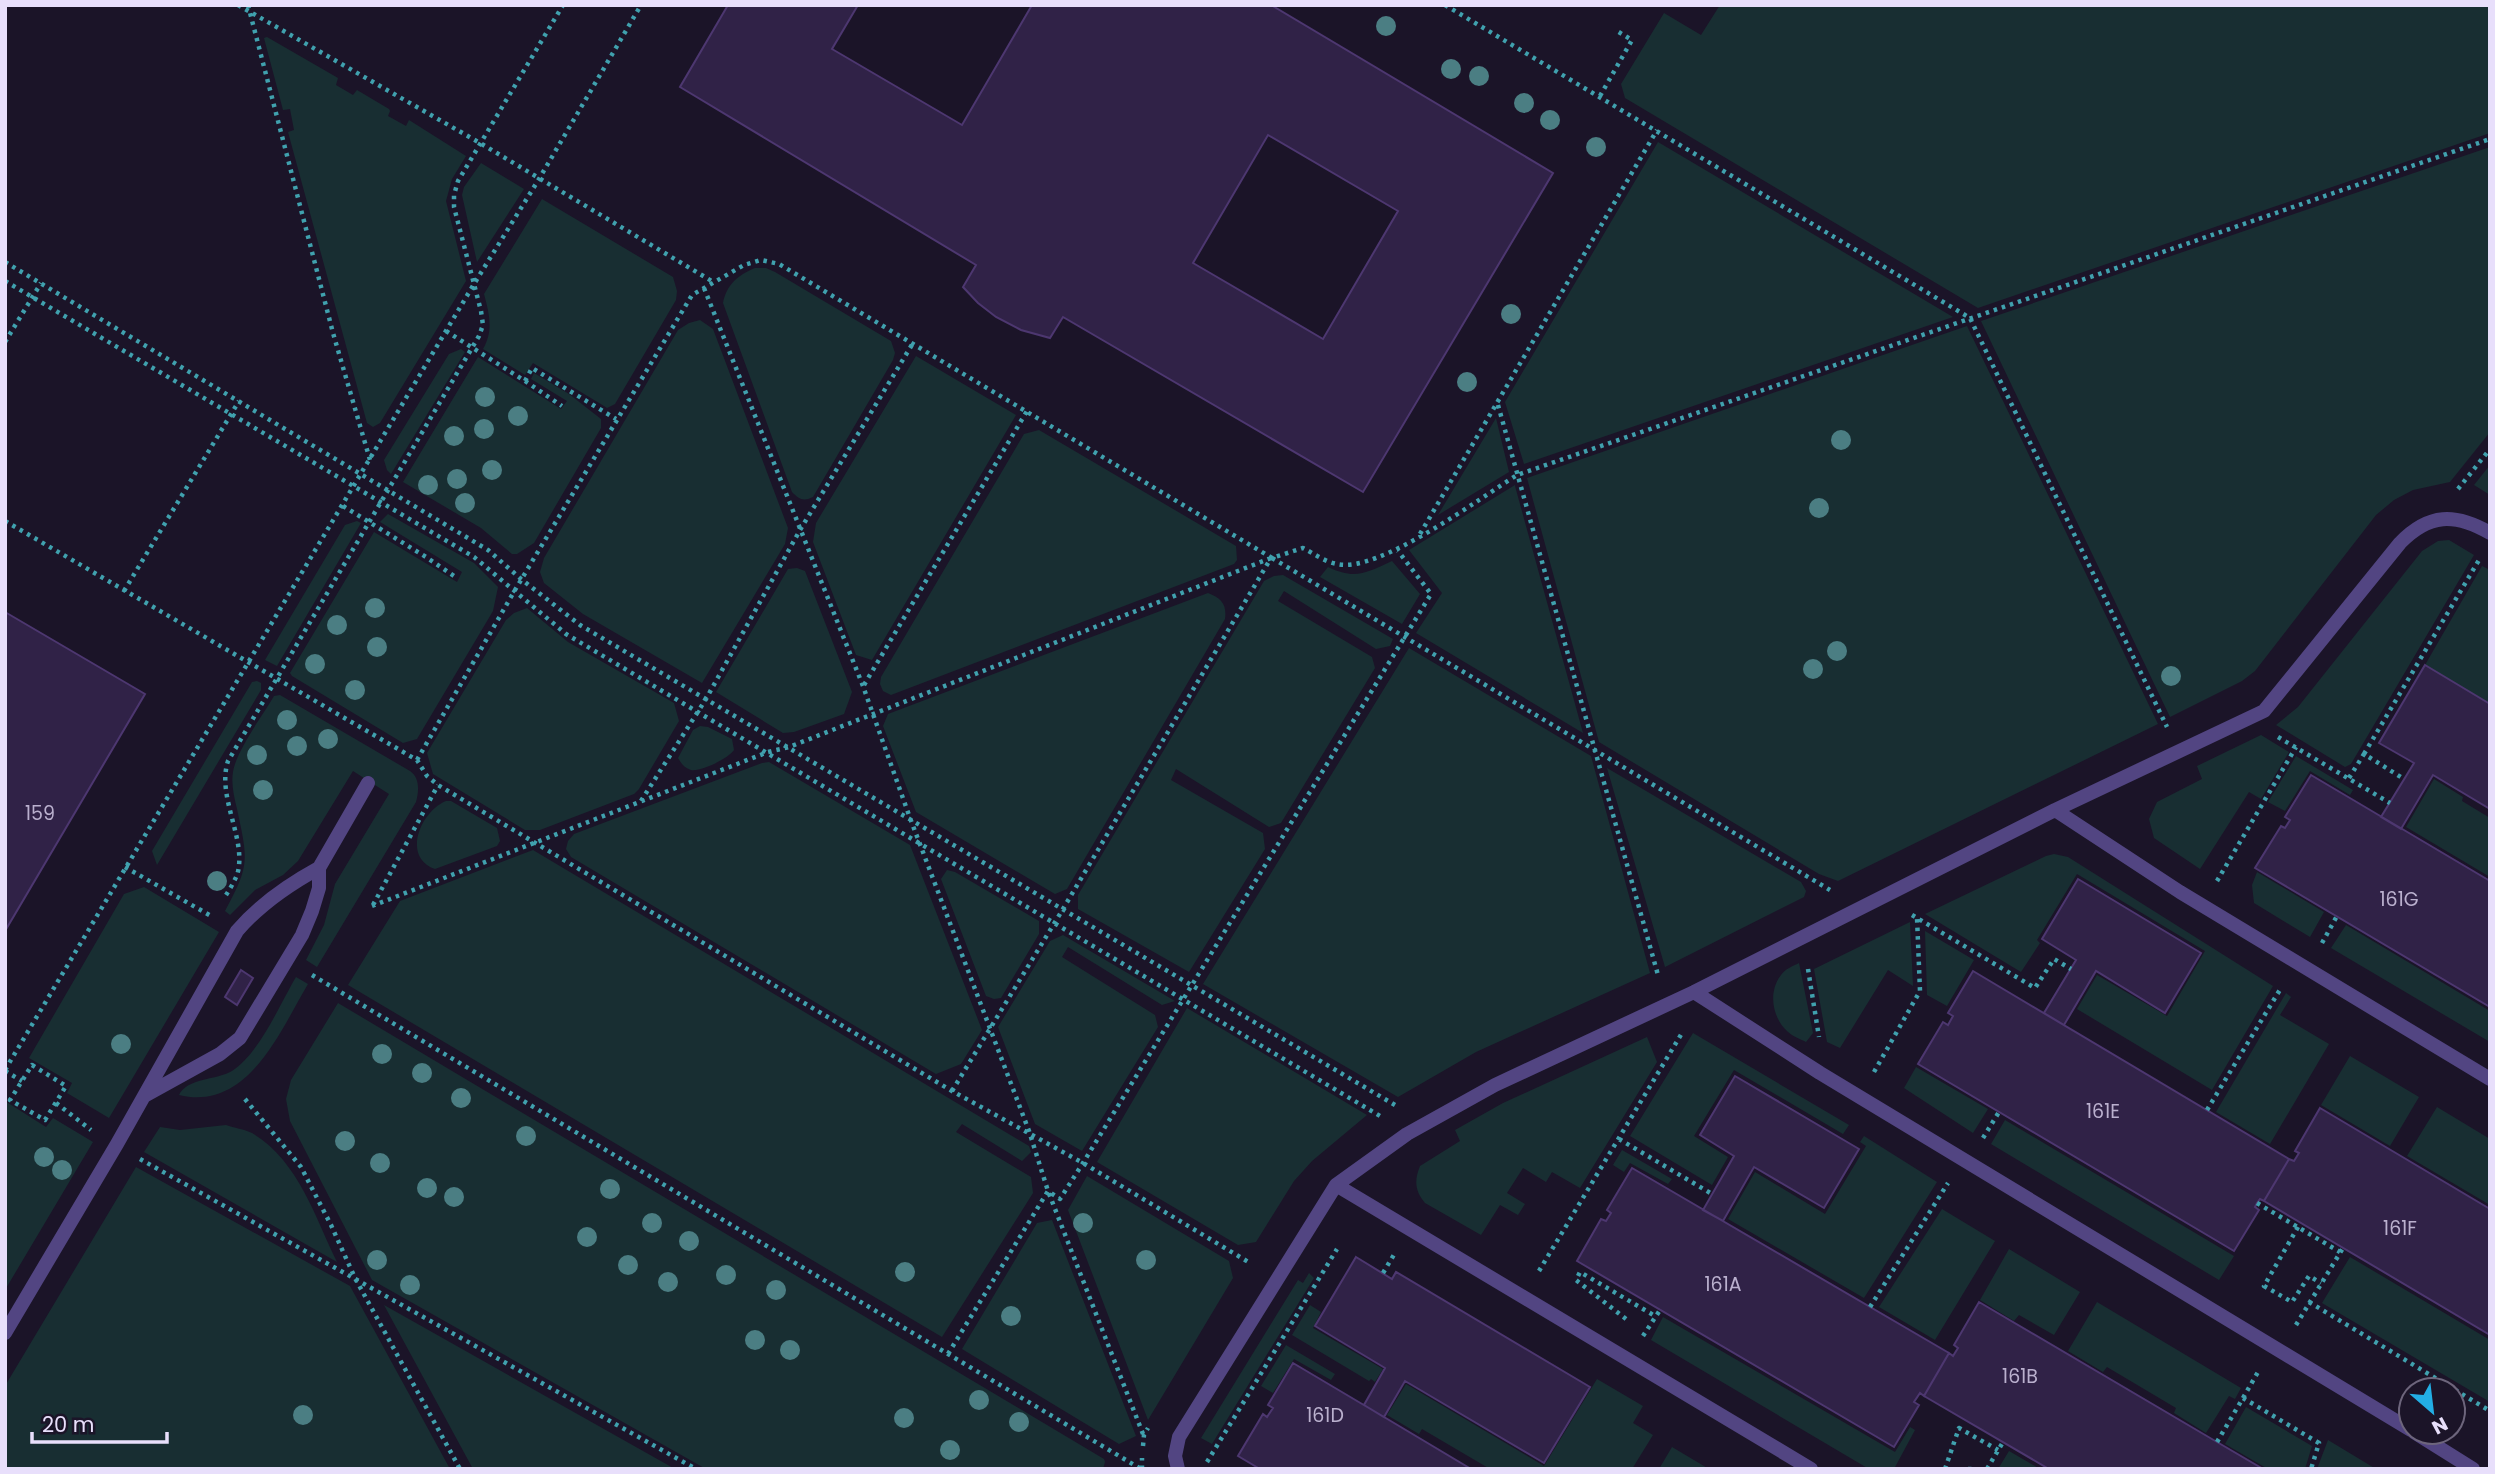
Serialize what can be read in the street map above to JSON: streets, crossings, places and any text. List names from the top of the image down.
{
  "house_numbers": [
    "159",
    "161G",
    "161E",
    "161F",
    "161A",
    "161B",
    "161D"
  ],
  "scale_bar": "20 m",
  "north": "bottom right"
}
